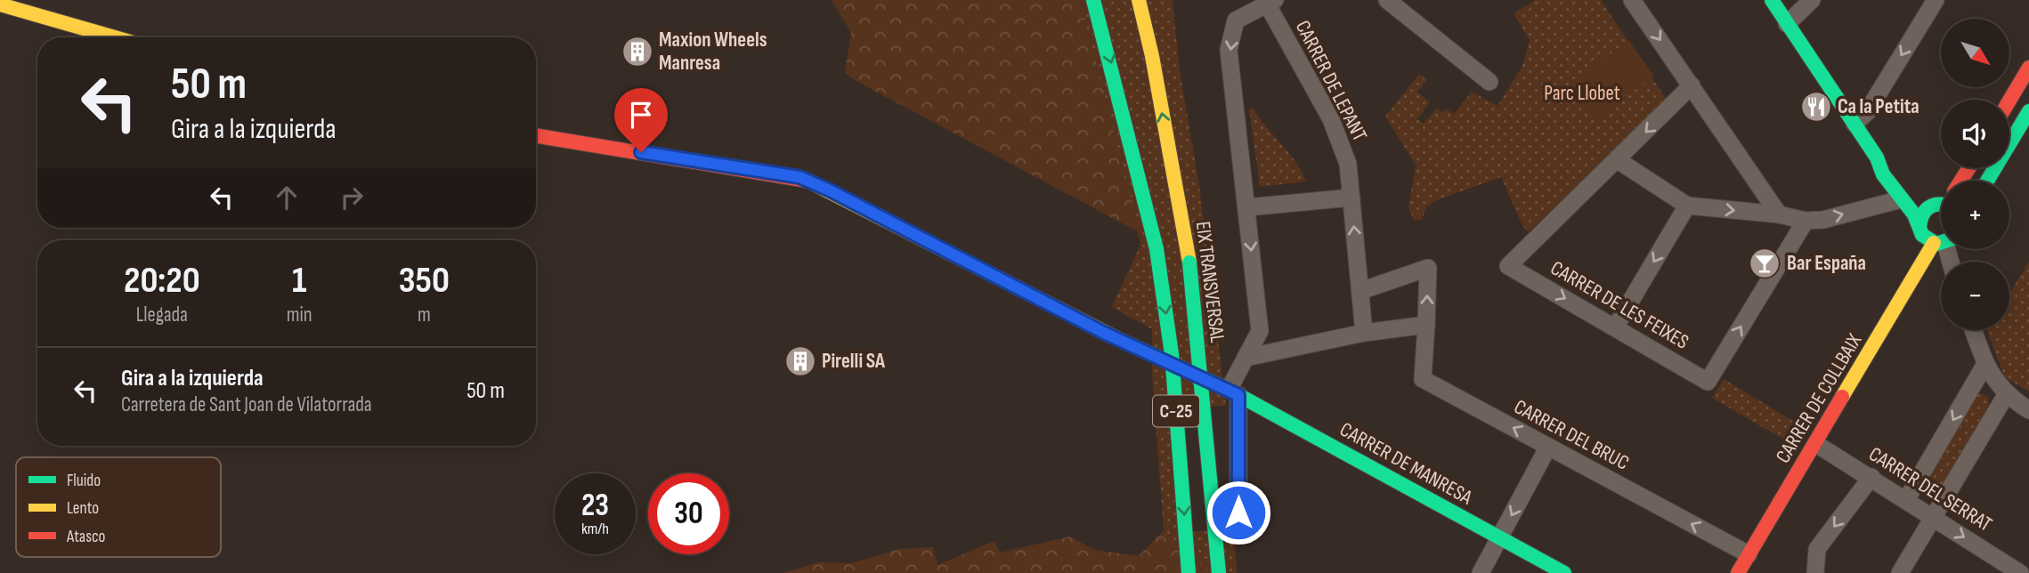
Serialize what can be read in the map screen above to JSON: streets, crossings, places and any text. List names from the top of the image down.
{
  "streets": {
    "main road": [
      "EIX TRANSVERSAL",
      "CARRER DE COLLBAIX",
      "C-25",
      "CARRER DE MANRESA"
    ],
    "street": [
      "CARRER DE LEPANT",
      "CARRER DE LES FEIXES",
      "CARRER DEL BRUC",
      "CARRER DEL SERRAT"
    ]
  },
  "crossings": [
    ["CARRER DE COLLBAIX", "CARRER DEL BRUC"],
    ["CARRER DE COLLBAIX", "CARRER DEL SERRAT"]
  ],
  "one_way": ["CARRER DEL BRUC", "CARRER DEL SERRAT"],
  "parks": ["Parc Llobet"],
  "places": {
    "building": ["Maxion Wheels Manresa", "Pirelli SA"],
    "restaurant": ["Ca la Petita"],
    "bar": ["Bar España"]
  },
  "legend": ["Fluido", "Lento", "Atasco"],
  "north": "bottom right",
  "page": {
    "map_buttons": ["+", "−"],
    "turn": ["50 m", "Gira a la izquierda"],
    "eta": [
      "20:20",
      "Llegada",
      "1",
      "min",
      "350",
      "m"
    ],
    "list": [
      {
        "name": "Gira a la izquierda",
        "note": "Carretera de Sant Joan de Vilatorrada",
        "value": "50 m"
      }
    ],
    "speed": "23 km/h",
    "limit": "30"
  }
}
